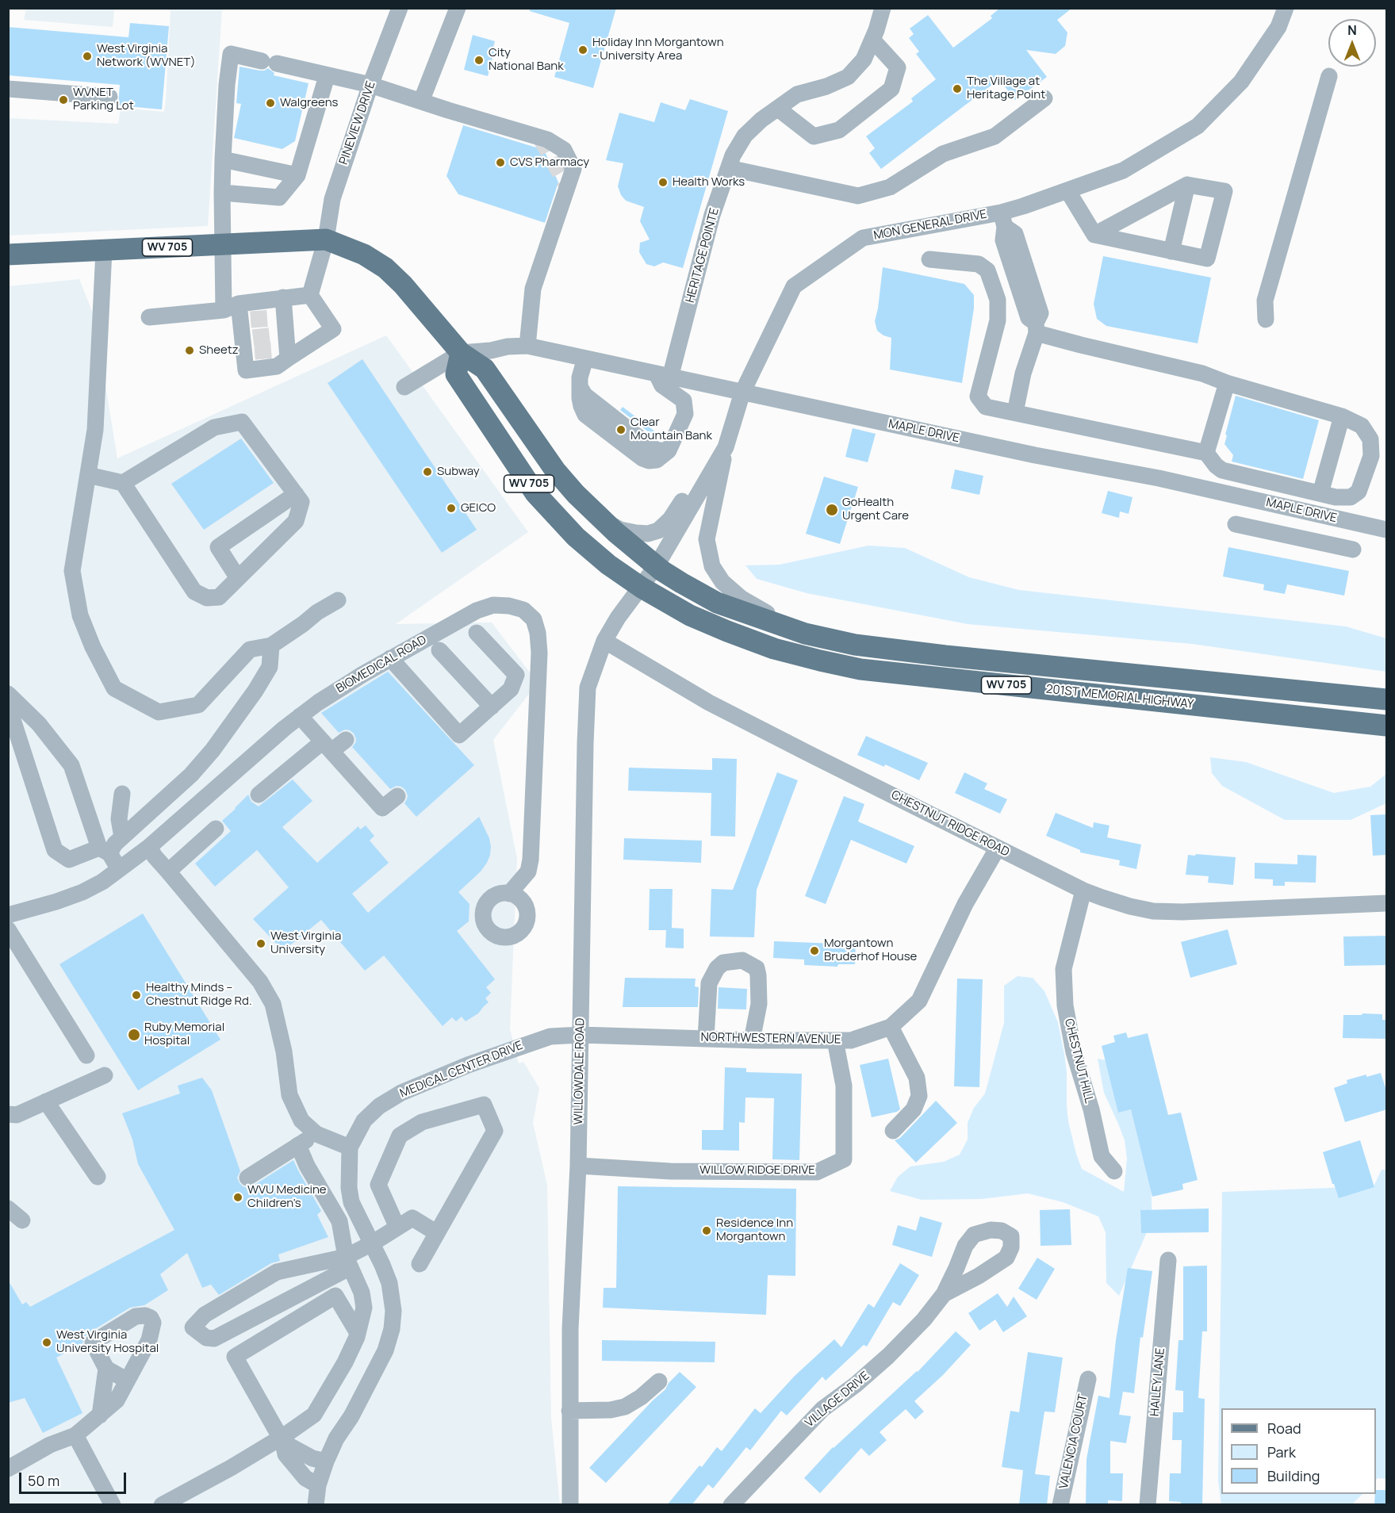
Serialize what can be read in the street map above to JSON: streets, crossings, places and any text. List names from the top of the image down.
{
  "streets": {
    "main road": ["WV 705", "201ST MEMORIAL HIGHWAY"],
    "street": [
      "PINEVIEW DRIVE",
      "MON GENERAL DRIVE",
      "HERITAGE POINTE",
      "MAPLE DRIVE",
      "BIOMEDICAL ROAD",
      "CHESTNUT RIDGE ROAD",
      "NORTHWESTERN AVENUE",
      "CHESTNUT HILL",
      "MEDICAL CENTER DRIVE",
      "WILLOWDALE ROAD",
      "WILLOW RIDGE DRIVE",
      "HAILEY LANE",
      "VILLAGE DRIVE",
      "VALENCIA COURT"
    ]
  },
  "crossings": [
    ["PINEVIEW DRIVE", "WV 705"],
    ["MON GENERAL DRIVE", "WV 705"],
    ["MON GENERAL DRIVE", "MAPLE DRIVE"],
    ["MON GENERAL DRIVE", "201ST MEMORIAL HIGHWAY"],
    ["WV 705", "MAPLE DRIVE"],
    ["WV 705", "201ST MEMORIAL HIGHWAY"],
    ["HERITAGE POINTE", "MAPLE DRIVE"],
    ["CHESTNUT RIDGE ROAD", "NORTHWESTERN AVENUE"],
    ["CHESTNUT RIDGE ROAD", "CHESTNUT HILL"],
    ["CHESTNUT RIDGE ROAD", "WILLOWDALE ROAD"],
    ["NORTHWESTERN AVENUE", "MEDICAL CENTER DRIVE"],
    ["NORTHWESTERN AVENUE", "WILLOWDALE ROAD"],
    ["NORTHWESTERN AVENUE", "WILLOW RIDGE DRIVE"],
    ["MEDICAL CENTER DRIVE", "WILLOWDALE ROAD"],
    ["WILLOWDALE ROAD", "WILLOW RIDGE DRIVE"]
  ],
  "places": [
    "Holiday Inn Morgantown - University Area",
    "West Virginia Network (WVNET)",
    "City National Bank",
    "The Village at Heritage Point",
    "WVNET Parking Lot",
    "Walgreens",
    "CVS Pharmacy",
    "Health Works",
    "Sheetz",
    "Clear Mountain Bank",
    "Subway",
    "GEICO",
    "GoHealth Urgent Care",
    "West Virginia University",
    "Morgantown Bruderhof House",
    "Healthy Minds – Chestnut Ridge Rd.",
    "Ruby Memorial Hospital",
    "WVU Medicine Children's",
    "Residence Inn Morgantown",
    "West Virginia University Hospital"
  ],
  "legend": ["Road", "Park", "Building"],
  "scale_bar": "50 m",
  "north": "top"
}
